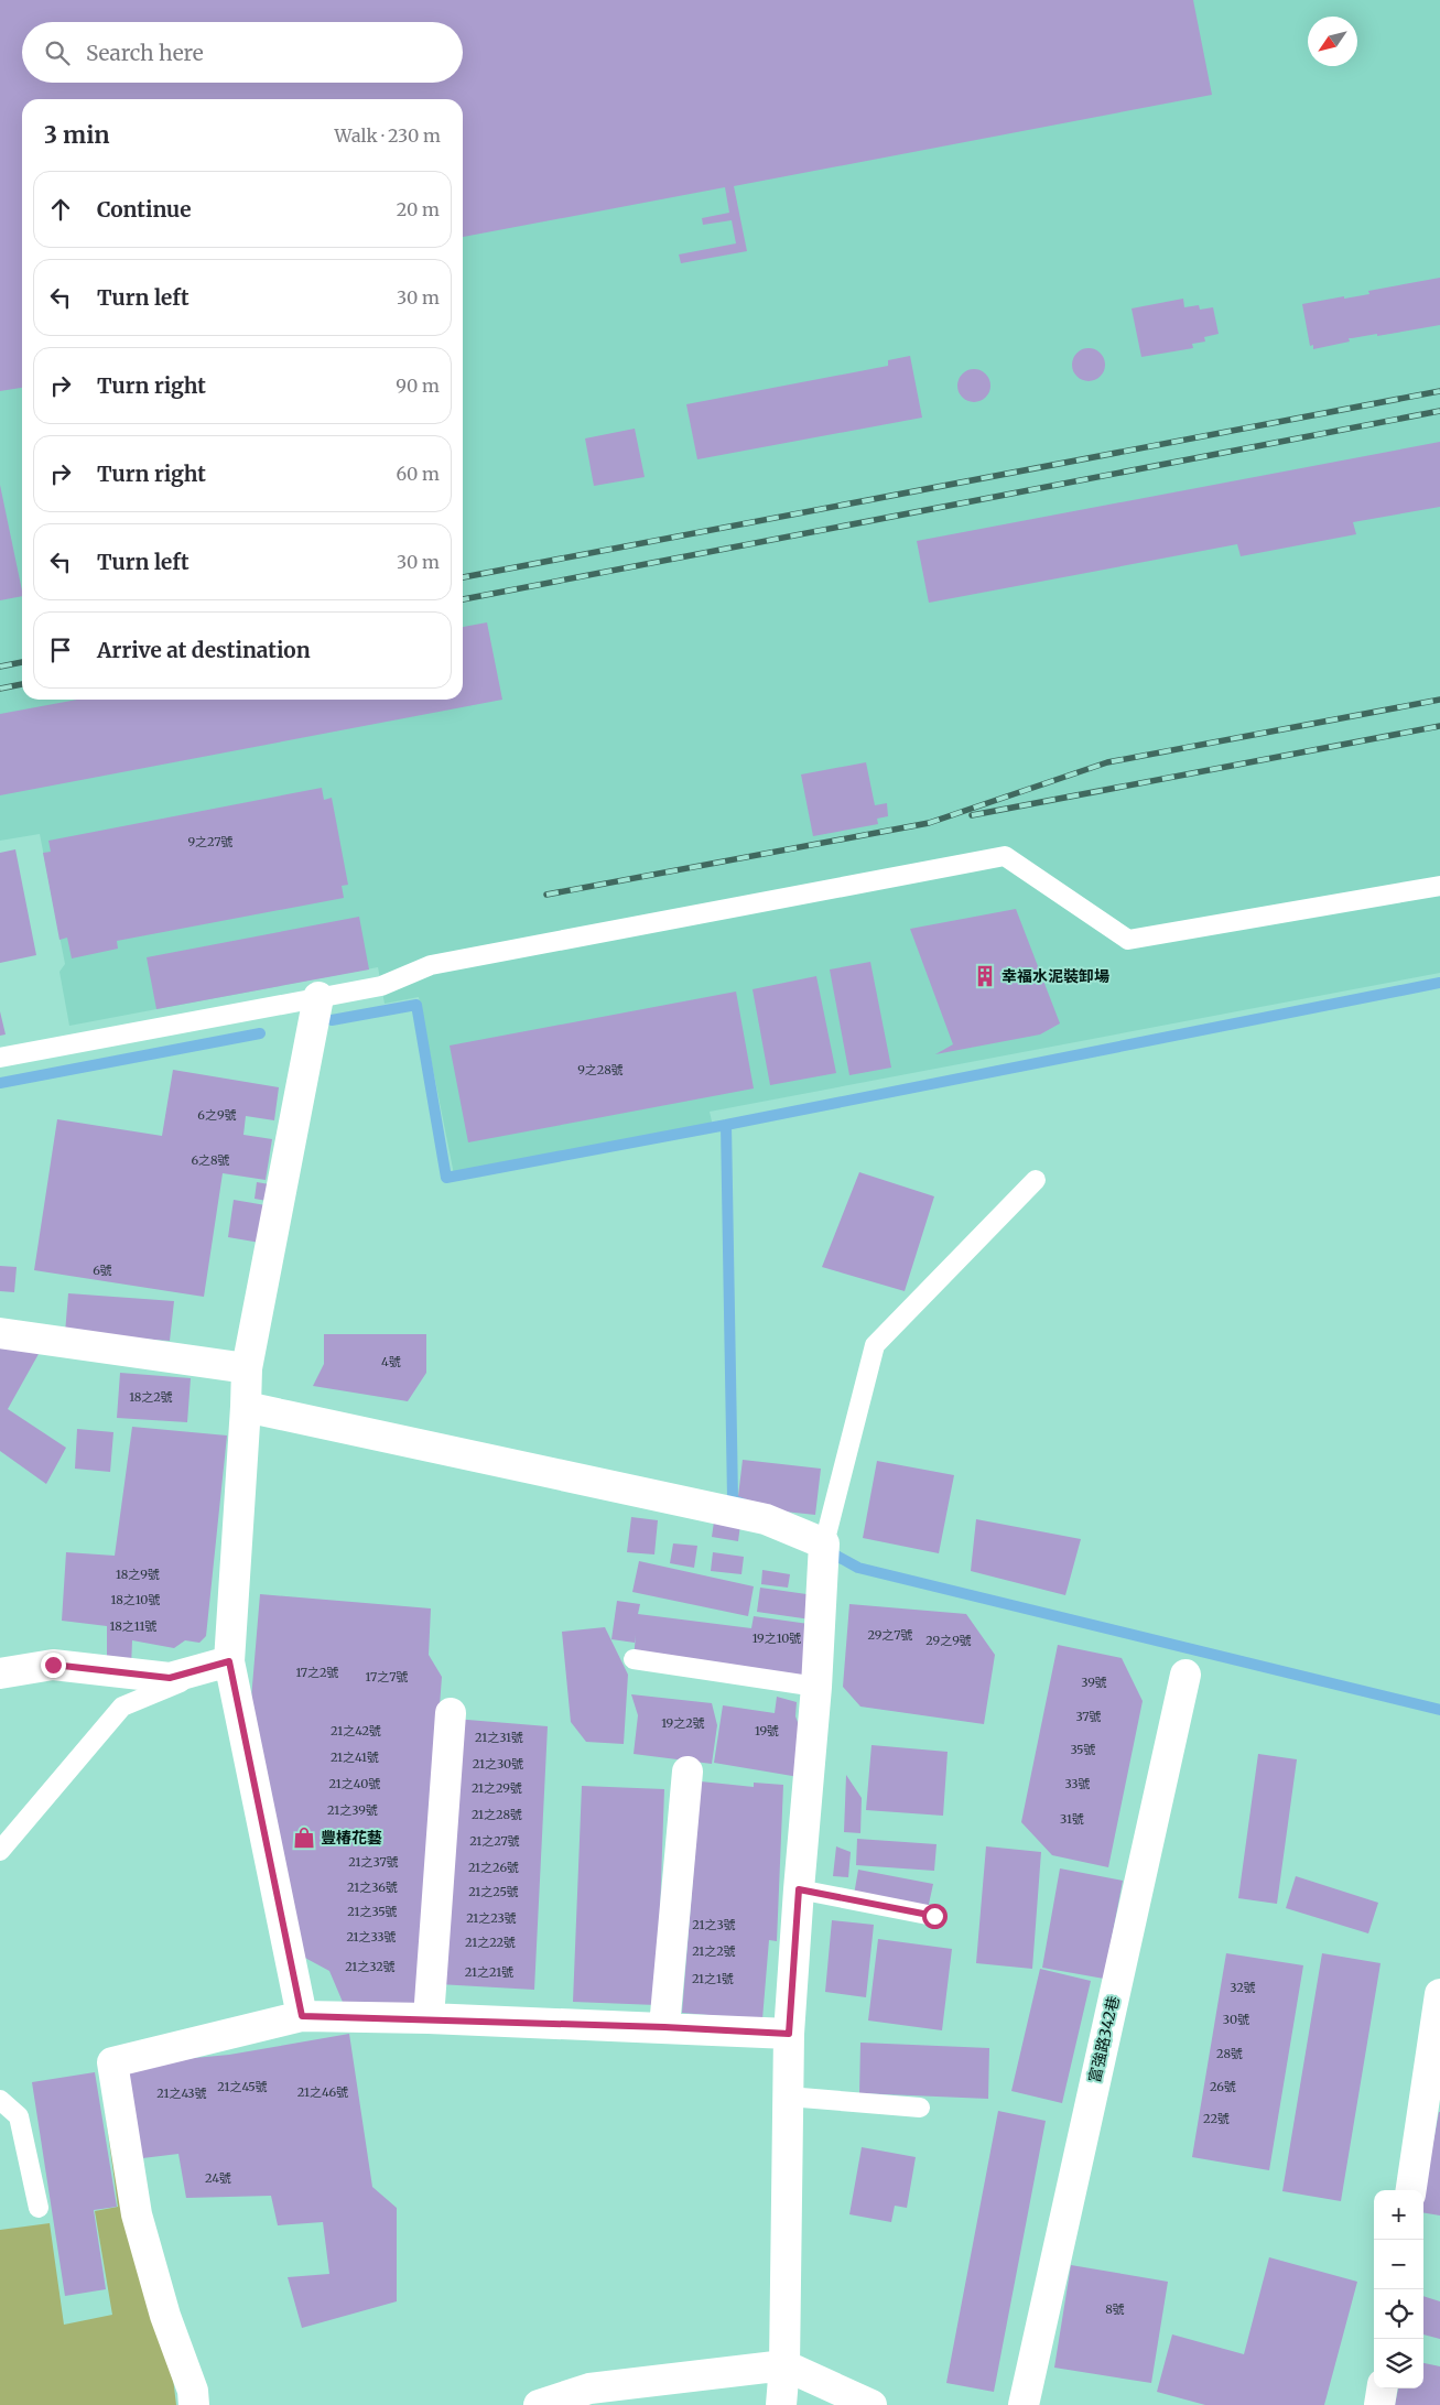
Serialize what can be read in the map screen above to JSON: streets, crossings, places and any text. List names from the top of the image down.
{
  "streets": {
    "street": ["富強路342巷"]
  },
  "places": {
    "building": ["幸福水泥裝卸場"],
    "shop": ["豐椿花藝"]
  },
  "house_numbers": [
    "9之27號",
    "9之28號",
    "6之9號",
    "6之8號",
    "6號",
    "4號",
    "18之2號",
    "18之9號",
    "18之10號",
    "18之11號",
    "29之7號",
    "19之10號",
    "29之9號",
    "17之2號",
    "17之7號",
    "39號",
    "37號",
    "19之2號",
    "21之42號",
    "19號",
    "21之31號",
    "35號",
    "21之41號",
    "21之30號",
    "21之40號",
    "33號",
    "21之29號",
    "21之39號",
    "21之28號",
    "31號",
    "21之27號",
    "21之37號",
    "21之26號",
    "21之36號",
    "21之25號",
    "21之35號",
    "21之23號",
    "21之3號",
    "21之33號",
    "21之22號",
    "21之2號",
    "21之32號",
    "21之21號",
    "21之1號",
    "32號",
    "30號",
    "28號",
    "21之45號",
    "26號",
    "21之46號",
    "21之43號",
    "22號",
    "24號",
    "8號"
  ],
  "north": "bottom left",
  "page": {
    "search": "Search here",
    "heading": ["3 min", "Walk · 230 m"],
    "list": [
      ["Continue", "20 m"],
      ["Turn left", "30 m"],
      ["Turn right", "90 m"],
      ["Turn right", "60 m"],
      ["Turn left", "30 m"],
      "Arrive at destination"
    ],
    "map_buttons": ["+", "−"]
  }
}
